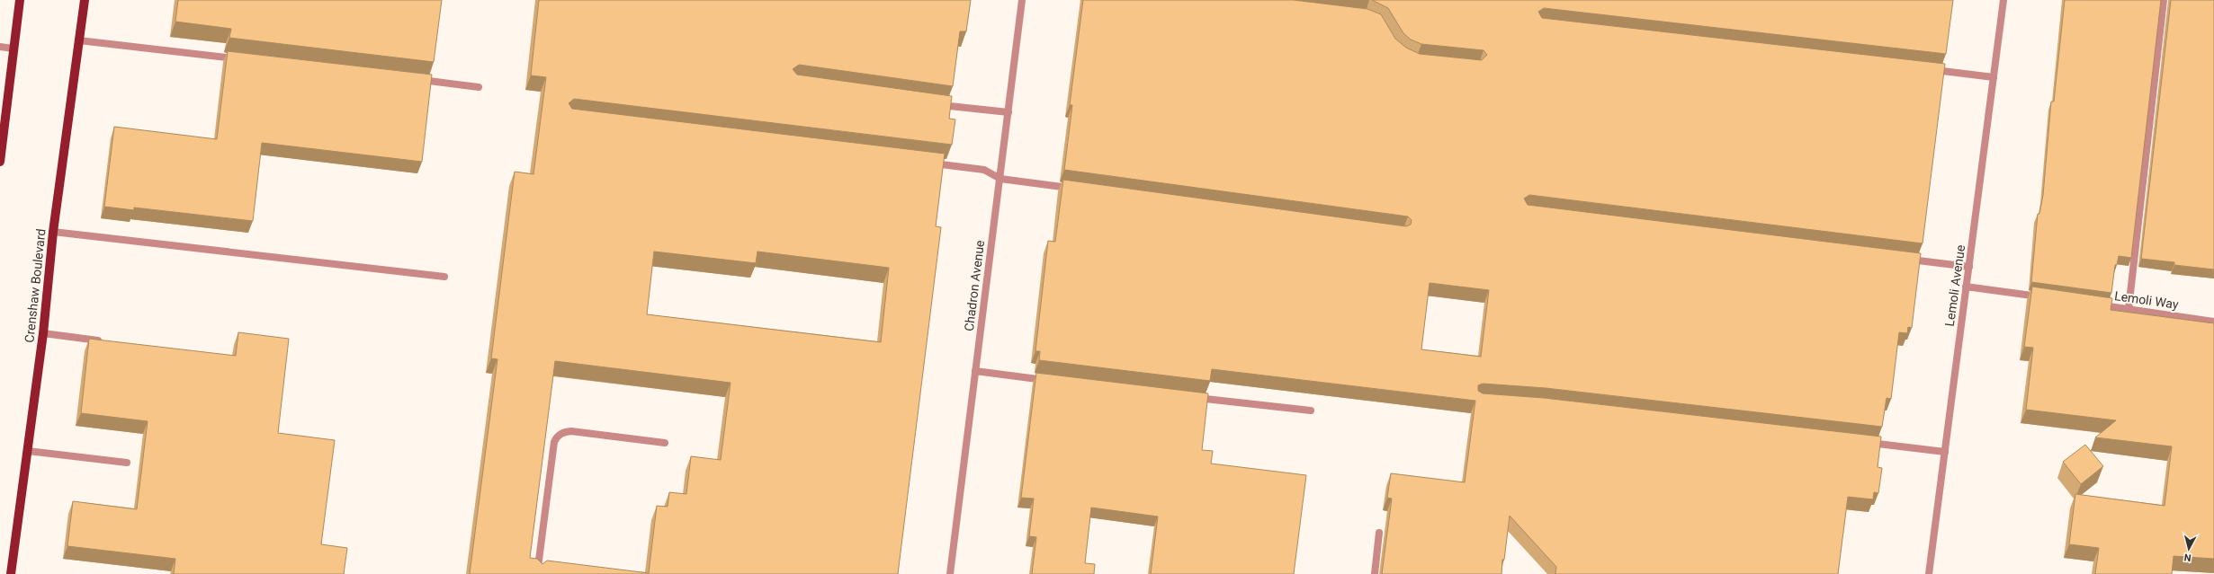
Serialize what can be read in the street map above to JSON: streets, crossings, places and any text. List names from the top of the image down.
{
  "streets": {
    "main road": ["Crenshaw Boulevard"],
    "street": ["Chadron Avenue", "Lemoli Avenue", "Lemoli Way"]
  },
  "north": "bottom"
}
